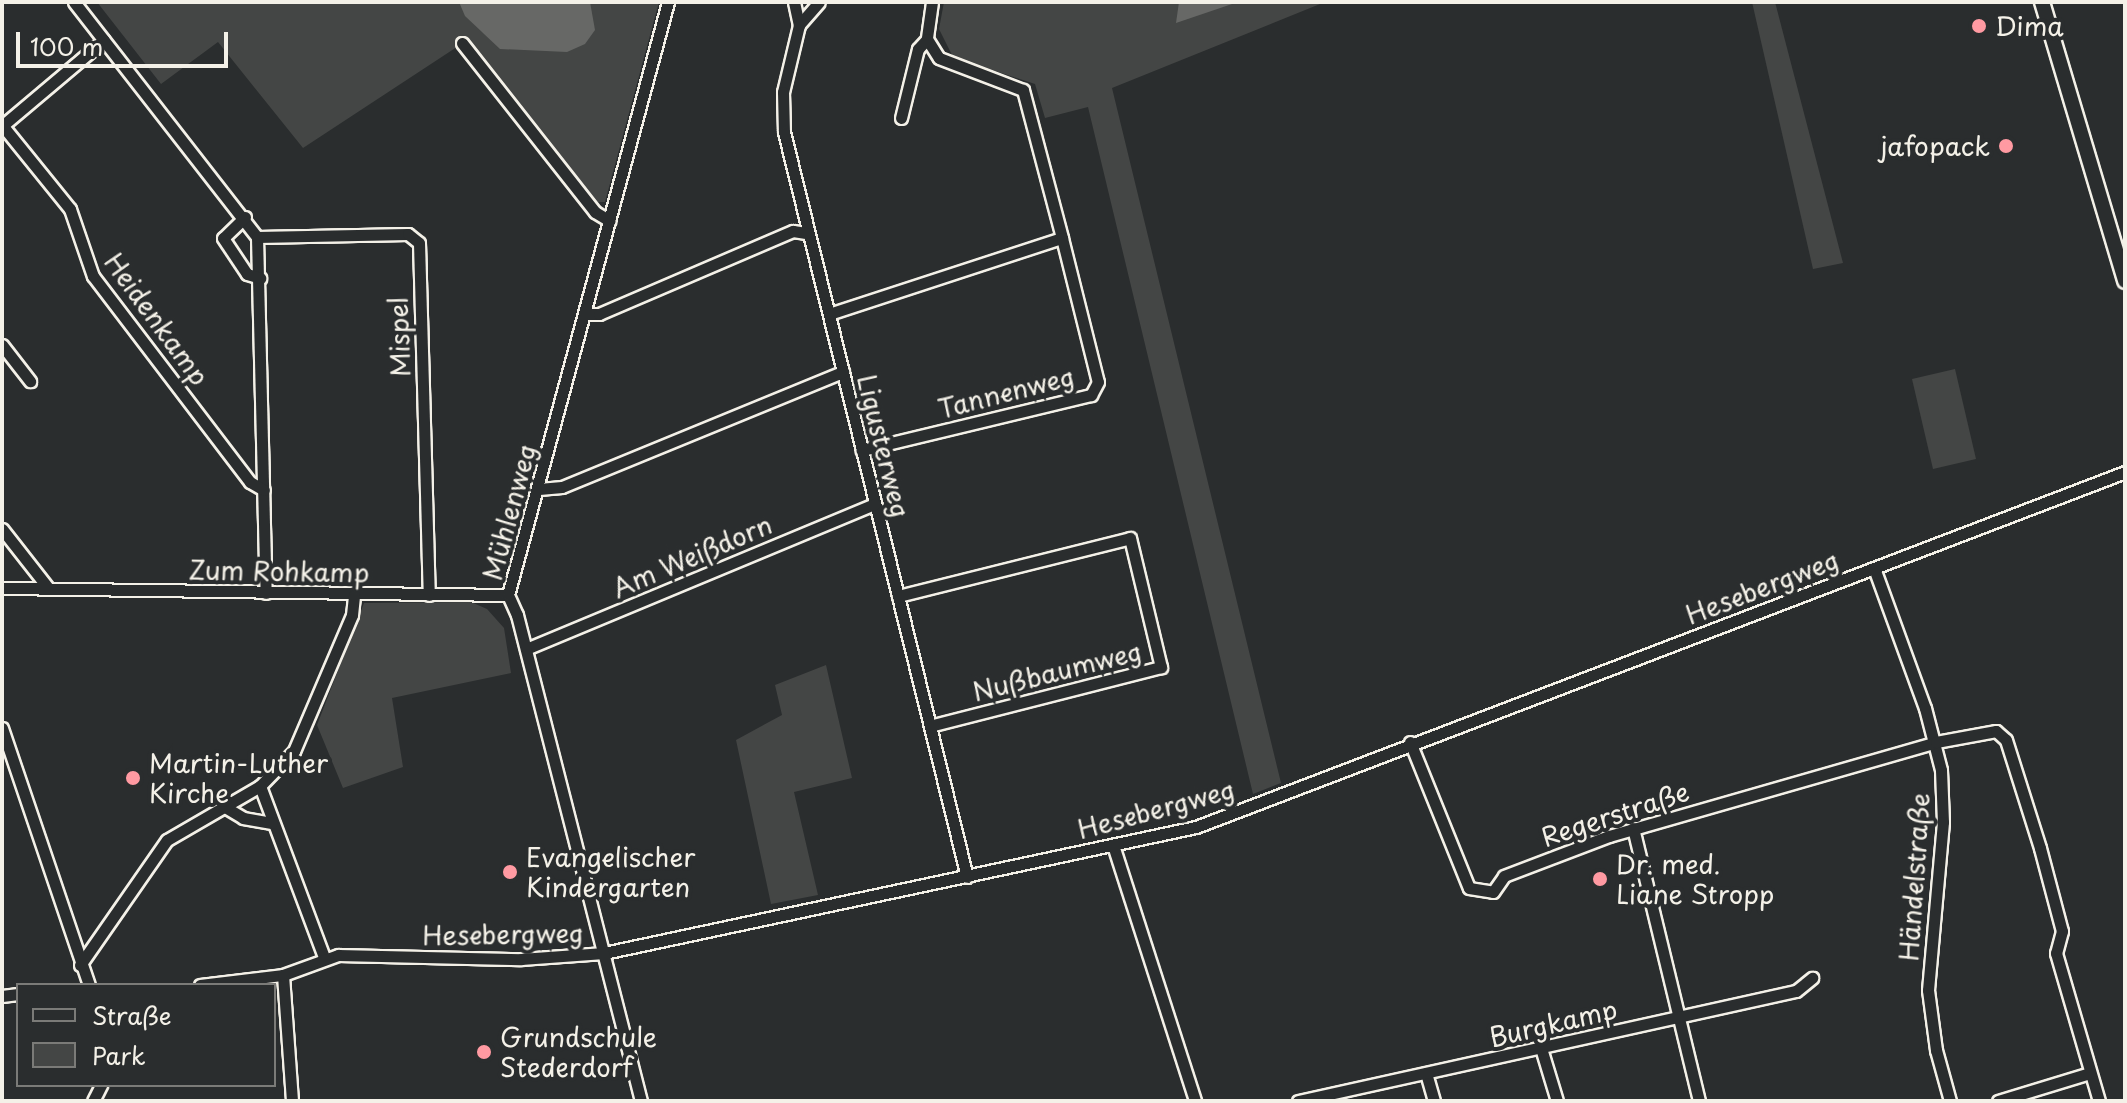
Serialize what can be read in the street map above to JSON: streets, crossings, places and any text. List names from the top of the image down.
{
  "streets": {
    "street": [
      "Heidenkamp",
      "Mispel",
      "Tannenweg",
      "Ligusterweg",
      "Mühlenweg",
      "Am Weißdorn",
      "Zum Rohkamp",
      "Hesebergweg",
      "Nußbaumweg",
      "Regerstraße",
      "Händelstraße",
      "Burgkamp"
    ]
  },
  "crossings": [
    ["Mispel", "Zum Rohkamp"],
    ["Tannenweg", "Ligusterweg"],
    ["Ligusterweg", "Am Weißdorn"],
    ["Ligusterweg", "Hesebergweg"],
    ["Ligusterweg", "Nußbaumweg"],
    ["Mühlenweg", "Am Weißdorn"],
    ["Mühlenweg", "Zum Rohkamp"],
    ["Mühlenweg", "Hesebergweg"],
    ["Hesebergweg", "Regerstraße"],
    ["Hesebergweg", "Händelstraße"],
    ["Regerstraße", "Händelstraße"]
  ],
  "places": [
    "Dima",
    "jafopack",
    "Martin-Luther Kirche",
    "Evangelischer Kindergarten",
    "Dr. med. Liane Stropp",
    "Grundschule Stederdorf"
  ],
  "legend": ["Straße", "Park"],
  "scale_bar": "100 m"
}
